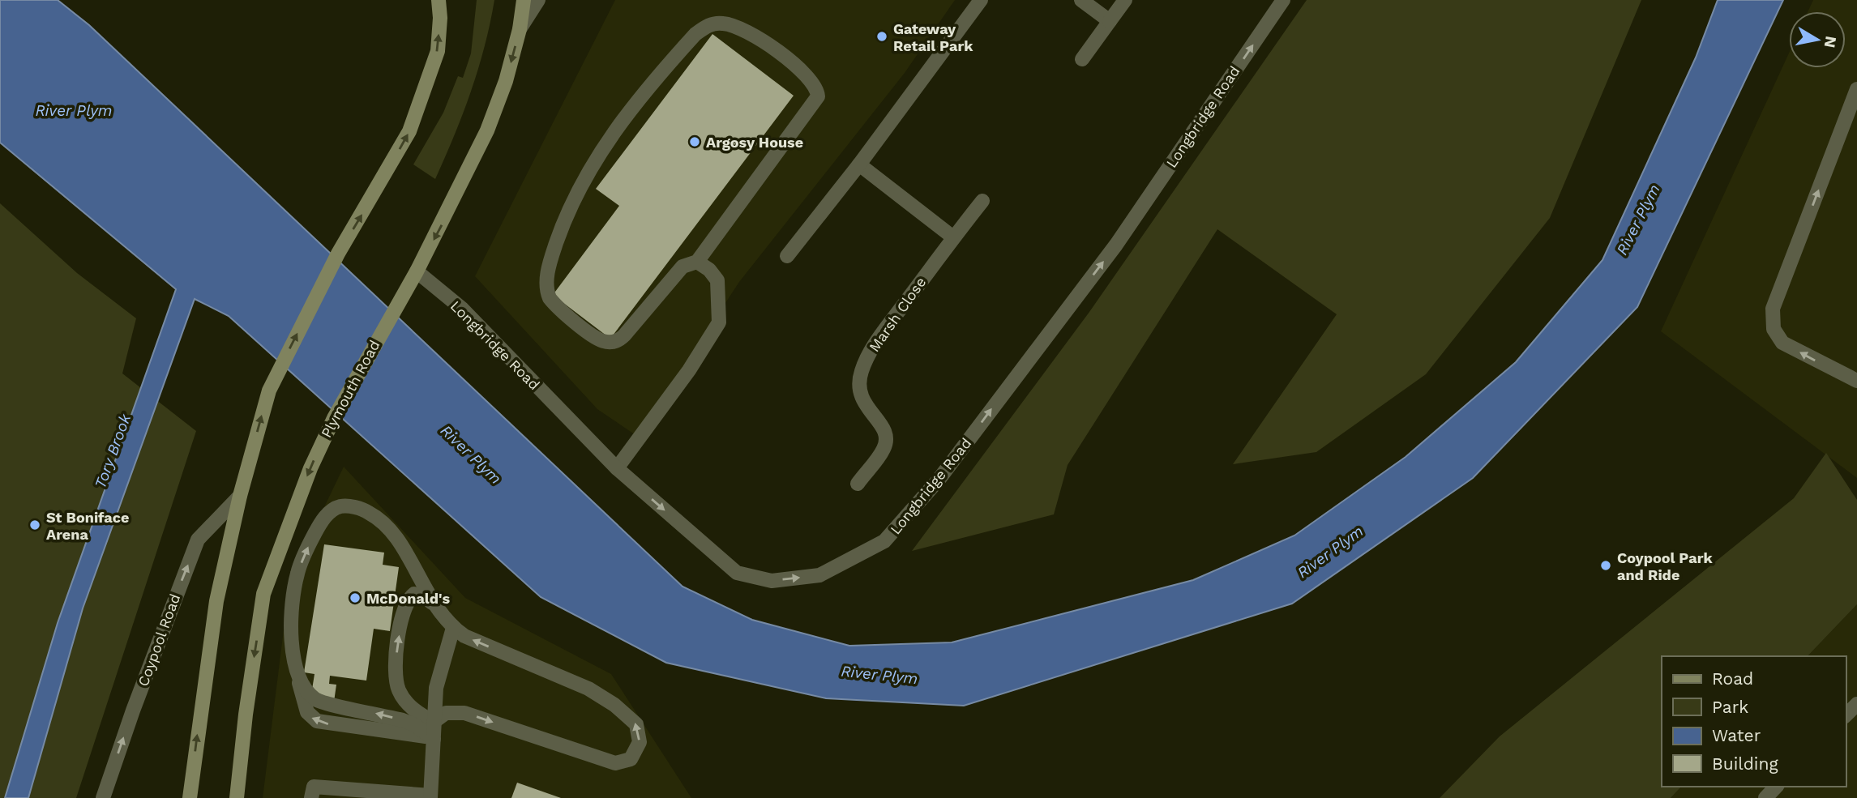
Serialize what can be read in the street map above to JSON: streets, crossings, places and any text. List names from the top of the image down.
{
  "streets": {
    "main road": ["Plymouth Road"],
    "street": ["Longbridge Road", "Marsh Close", "Coypool Road"]
  },
  "crossings": [
    ["Longbridge Road", "Plymouth Road"]
  ],
  "one_way": ["Longbridge Road", "Coypool Road"],
  "water": ["River Plym", "Tory Brook"],
  "places": [
    "Gateway Retail Park",
    "Argosy House",
    "St Boniface Arena",
    "Coypool Park and Ride",
    "McDonald's"
  ],
  "legend": [
    "Road",
    "Park",
    "Water",
    "Building"
  ],
  "north": "right"
}
